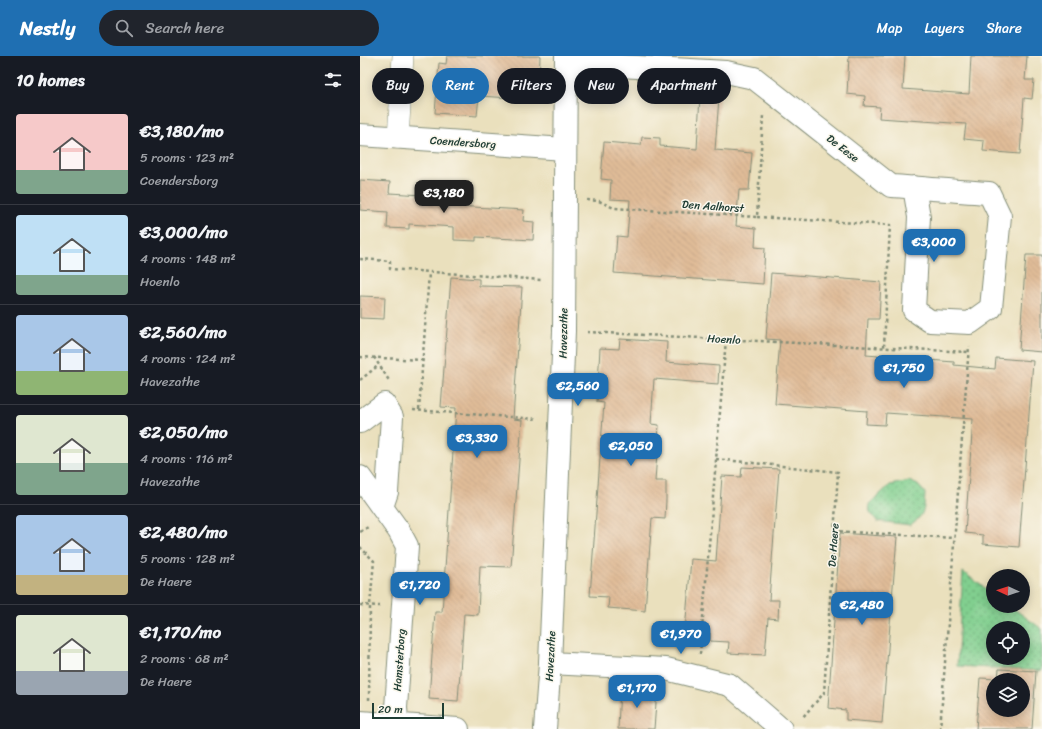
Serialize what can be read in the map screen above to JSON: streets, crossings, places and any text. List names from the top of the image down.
{
  "streets": {
    "street": [
      "Coendersborg",
      "De Eese",
      "Havezathe",
      "Hamsterborg"
    ],
    "path": ["Den Aalhorst", "Hoenlo", "De Haere"]
  },
  "crossings": [
    ["Coendersborg", "Havezathe"],
    ["De Eese", "Den Aalhorst"],
    ["De Eese", "Havezathe"],
    ["Den Aalhorst", "Havezathe"],
    ["Havezathe", "Hoenlo"]
  ],
  "scale_bar": "20 m",
  "north": "left",
  "page": {
    "header": "Nestly",
    "search": "Search here",
    "nav": ["Map", "Layers", "Share"],
    "heading": "10 homes",
    "chip": [
      "Buy",
      "Rent",
      "Filters",
      "New",
      "Apartment"
    ],
    "list": [
      {
        "name": "€3,180/mo",
        "note": "5 rooms · 123 m² · Coendersborg"
      },
      {
        "name": "€3,000/mo",
        "note": "4 rooms · 148 m² · Hoenlo"
      },
      {
        "name": "€2,560/mo",
        "note": "4 rooms · 124 m² · Havezathe"
      },
      {
        "name": "€2,050/mo",
        "note": "4 rooms · 116 m² · Havezathe"
      },
      {
        "name": "€2,480/mo",
        "note": "5 rooms · 128 m² · De Haere"
      },
      {
        "name": "€1,170/mo",
        "note": "2 rooms · 68 m² · De Haere"
      }
    ],
    "price": [
      "€3,180",
      "€3,000",
      "€1,750",
      "€2,560",
      "€3,330",
      "€2,050",
      "€1,720",
      "€2,480",
      "€1,970",
      "€1,170"
    ],
    "scale": "20 m"
  }
}
